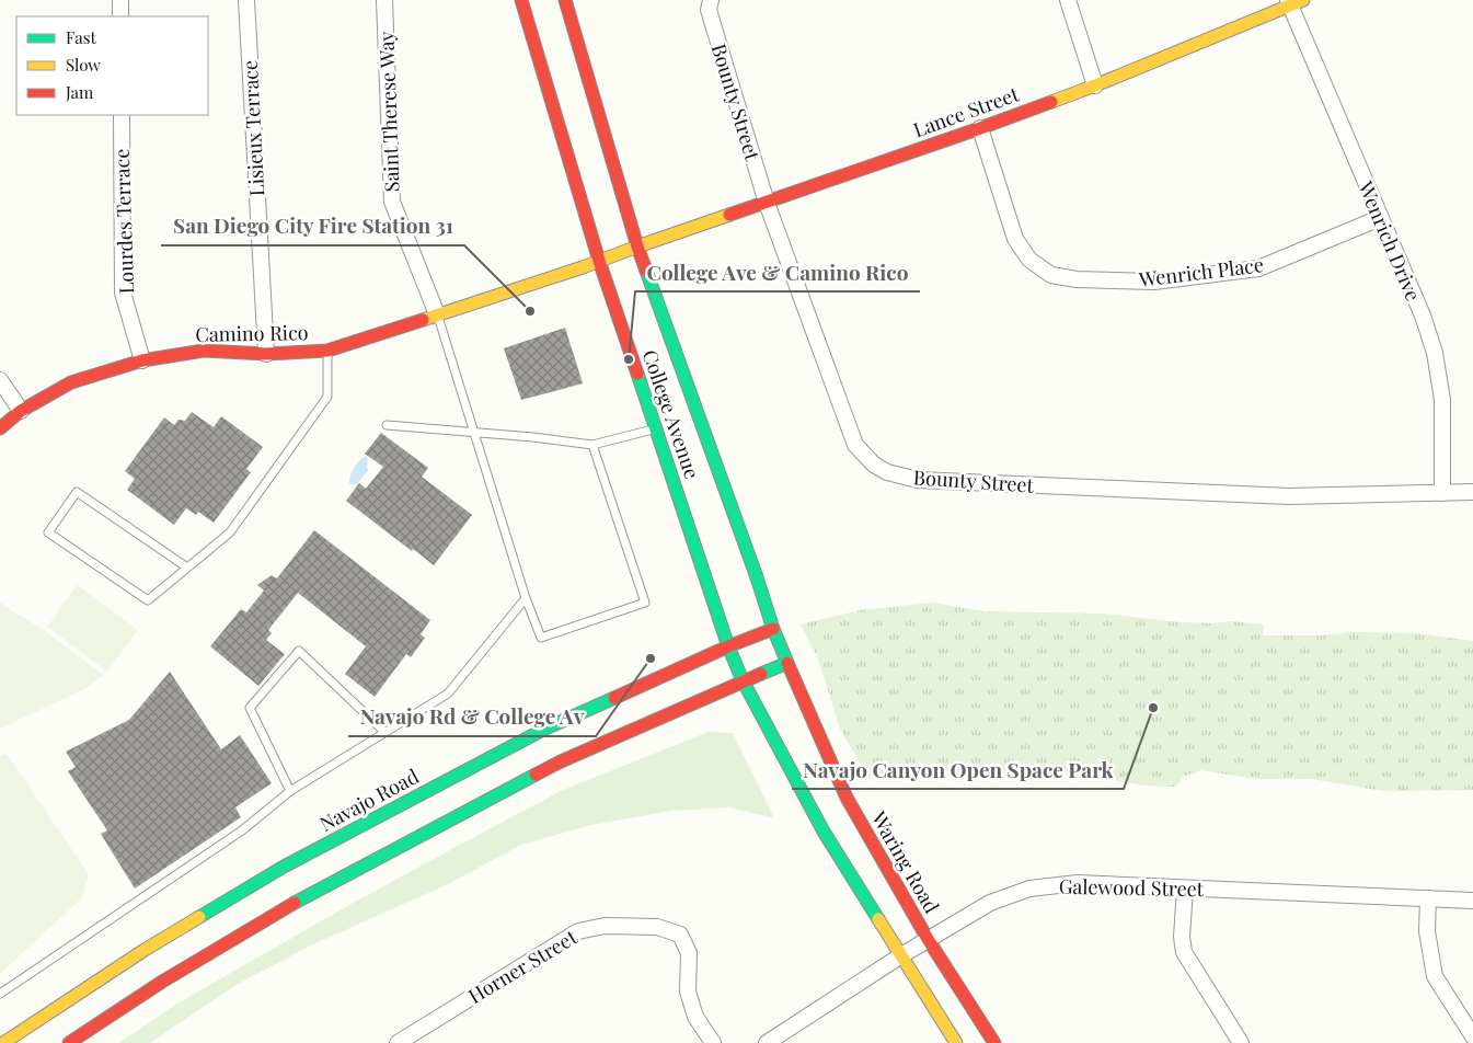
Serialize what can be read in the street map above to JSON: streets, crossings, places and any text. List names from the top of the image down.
{
  "streets": {
    "main road": [
      "Lance Street",
      "Camino Rico",
      "College Avenue",
      "Navajo Road",
      "Waring Road"
    ],
    "street": [
      "Bounty Street",
      "Saint Therese Way",
      "Lisieux Terrace",
      "Lourdes Terrace",
      "Wenrich Drive",
      "Wenrich Place",
      "Galewood Street",
      "Horner Street"
    ]
  },
  "crossings": [
    ["Bounty Street", "Lance Street"],
    ["Bounty Street", "Wenrich Drive"],
    ["Saint Therese Way", "Camino Rico"],
    ["Lance Street", "Wenrich Drive"],
    ["Lance Street", "Wenrich Place"],
    ["Lance Street", "Camino Rico"],
    ["Lance Street", "College Avenue"],
    ["Lisieux Terrace", "Camino Rico"],
    ["Lourdes Terrace", "Camino Rico"],
    ["Wenrich Drive", "Wenrich Place"],
    ["Camino Rico", "College Avenue"],
    ["College Avenue", "Navajo Road"],
    ["College Avenue", "Waring Road"],
    ["Waring Road", "Galewood Street"]
  ],
  "places": [
    "San Diego City Fire Station 31",
    "College Ave & Camino Rico",
    "Navajo Rd & College Av",
    "Navajo Canyon Open Space Park"
  ],
  "legend": ["Fast", "Slow", "Jam"]
}
